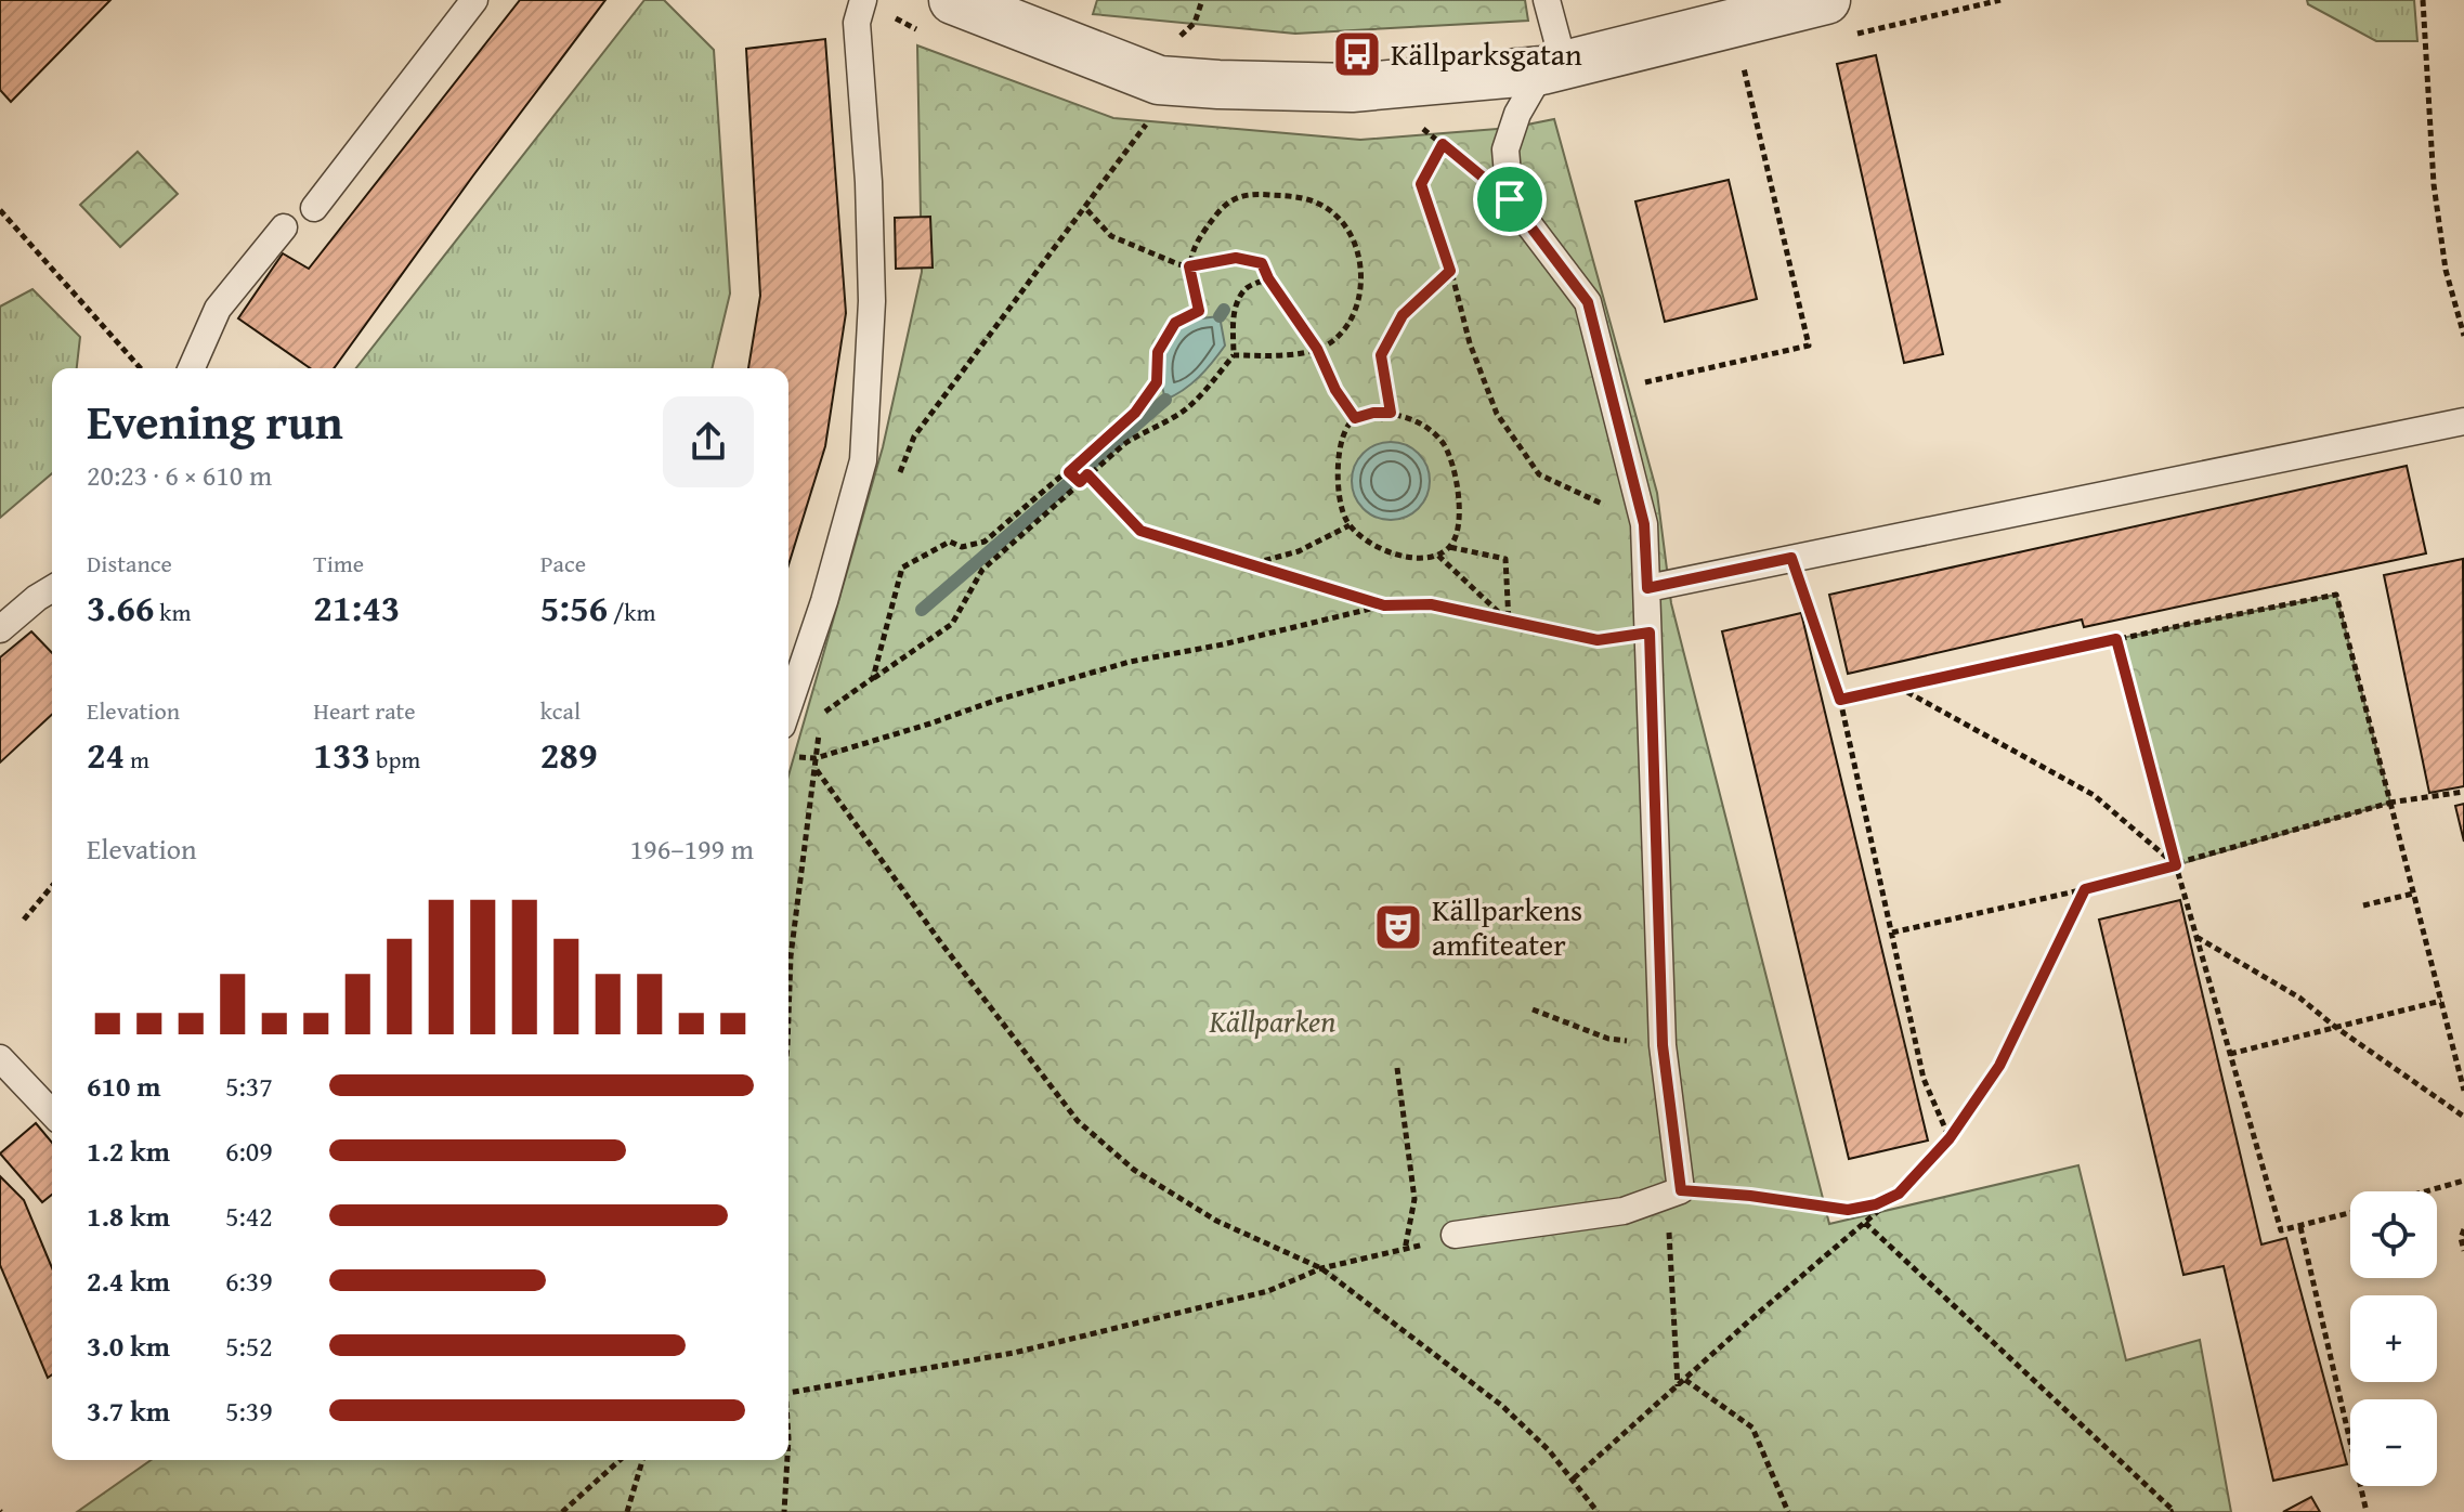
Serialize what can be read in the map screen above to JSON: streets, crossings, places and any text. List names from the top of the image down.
{
  "parks": ["Källparken"],
  "places": {
    "bus stop": ["Källparksgatan"],
    "theatre": ["Källparkens amfiteater"]
  },
  "page": {
    "heading": ["Evening run", "20:23 · 6 × 610 m"],
    "stats": [
      ["Distance", "3.66 km"],
      ["Time", "21:43"],
      ["Pace", "5:56 /km"],
      ["Elevation", "24 m"],
      ["Heart rate", "133 bpm"],
      ["kcal", "289"]
    ],
    "chart": ["Elevation", "196–199 m"],
    "list": [
      {
        "name": "610 m",
        "note": "5:37"
      },
      {
        "name": "1.2 km",
        "note": "6:09"
      },
      {
        "name": "1.8 km",
        "note": "5:42"
      },
      {
        "name": "2.4 km",
        "note": "6:39"
      },
      {
        "name": "3.0 km",
        "note": "5:52"
      },
      {
        "name": "3.7 km",
        "note": "5:39"
      }
    ],
    "map_buttons": ["+", "−"]
  }
}
